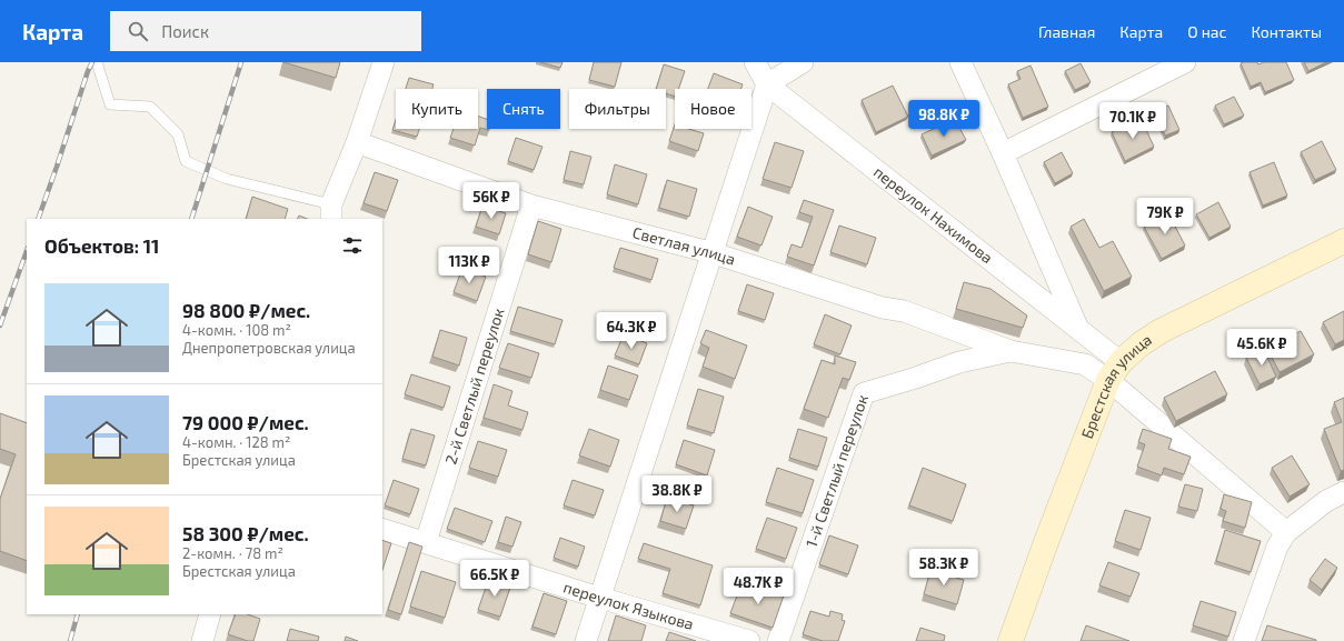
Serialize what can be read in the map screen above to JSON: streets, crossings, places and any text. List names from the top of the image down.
{
  "streets": {
    "street": [
      "переулок Нахимова",
      "Светлая улица",
      "2-й Светлый переулок",
      "Брестская улица",
      "1-й Светлый переулок",
      "переулок Языкова"
    ]
  },
  "crossings": [
    ["переулок Нахимова", "Брестская улица"],
    ["переулок Нахимова", "1-й Светлый переулок"],
    ["Светлая улица", "2-й Светлый переулок"],
    ["Светлая улица", "1-й Светлый переулок"],
    ["2-й Светлый переулок", "переулок Языкова"],
    ["Брестская улица", "1-й Светлый переулок"]
  ],
  "page": {
    "header": "Карта",
    "search": "Поиск",
    "nav": [
      "Главная",
      "Карта",
      "О нас",
      "Контакты"
    ],
    "chip": [
      "Купить",
      "Снять",
      "Фильтры",
      "Новое"
    ],
    "price": [
      "98.8K ₽",
      "70.1K ₽",
      "56K ₽",
      "79K ₽",
      "113K ₽",
      "64.3K ₽",
      "45.6K ₽",
      "38.8K ₽",
      "58.3K ₽",
      "66.5K ₽",
      "48.7K ₽"
    ],
    "heading": "Объектов: 11",
    "list": [
      {
        "name": "98 800 ₽/мес.",
        "note": "4-комн. · 108 m² · Днепропетровская улица"
      },
      {
        "name": "79 000 ₽/мес.",
        "note": "4-комн. · 128 m² · Брестская улица"
      },
      {
        "name": "58 300 ₽/мес.",
        "note": "2-комн. · 78 m² · Брестская улица"
      }
    ]
  }
}
